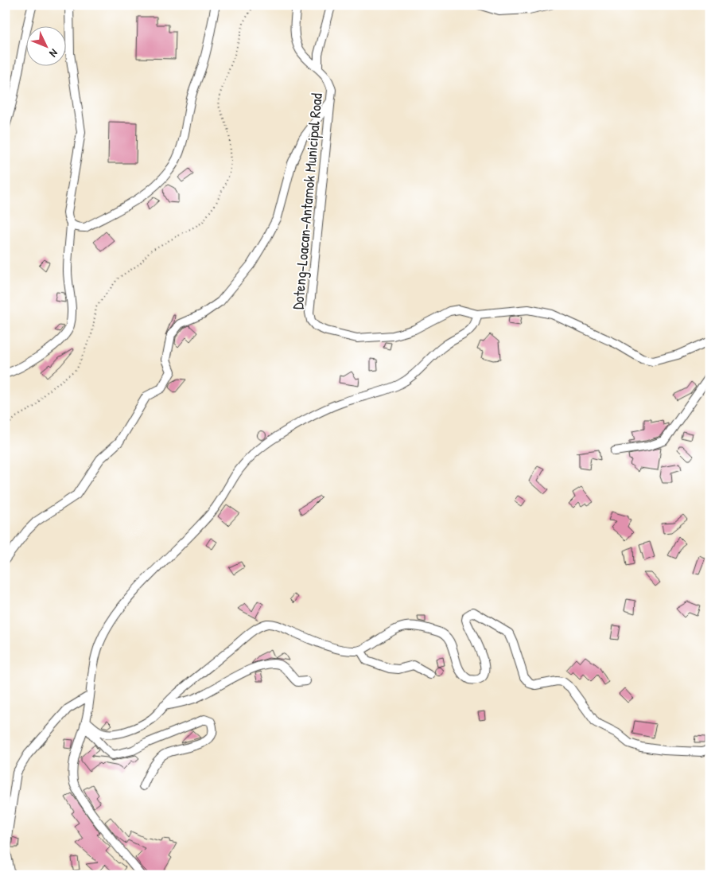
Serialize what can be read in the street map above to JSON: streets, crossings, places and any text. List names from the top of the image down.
{
  "streets": {
    "street": ["Doteng-Loacan-Antamok Municipal Road"]
  },
  "north": "bottom right"
}
